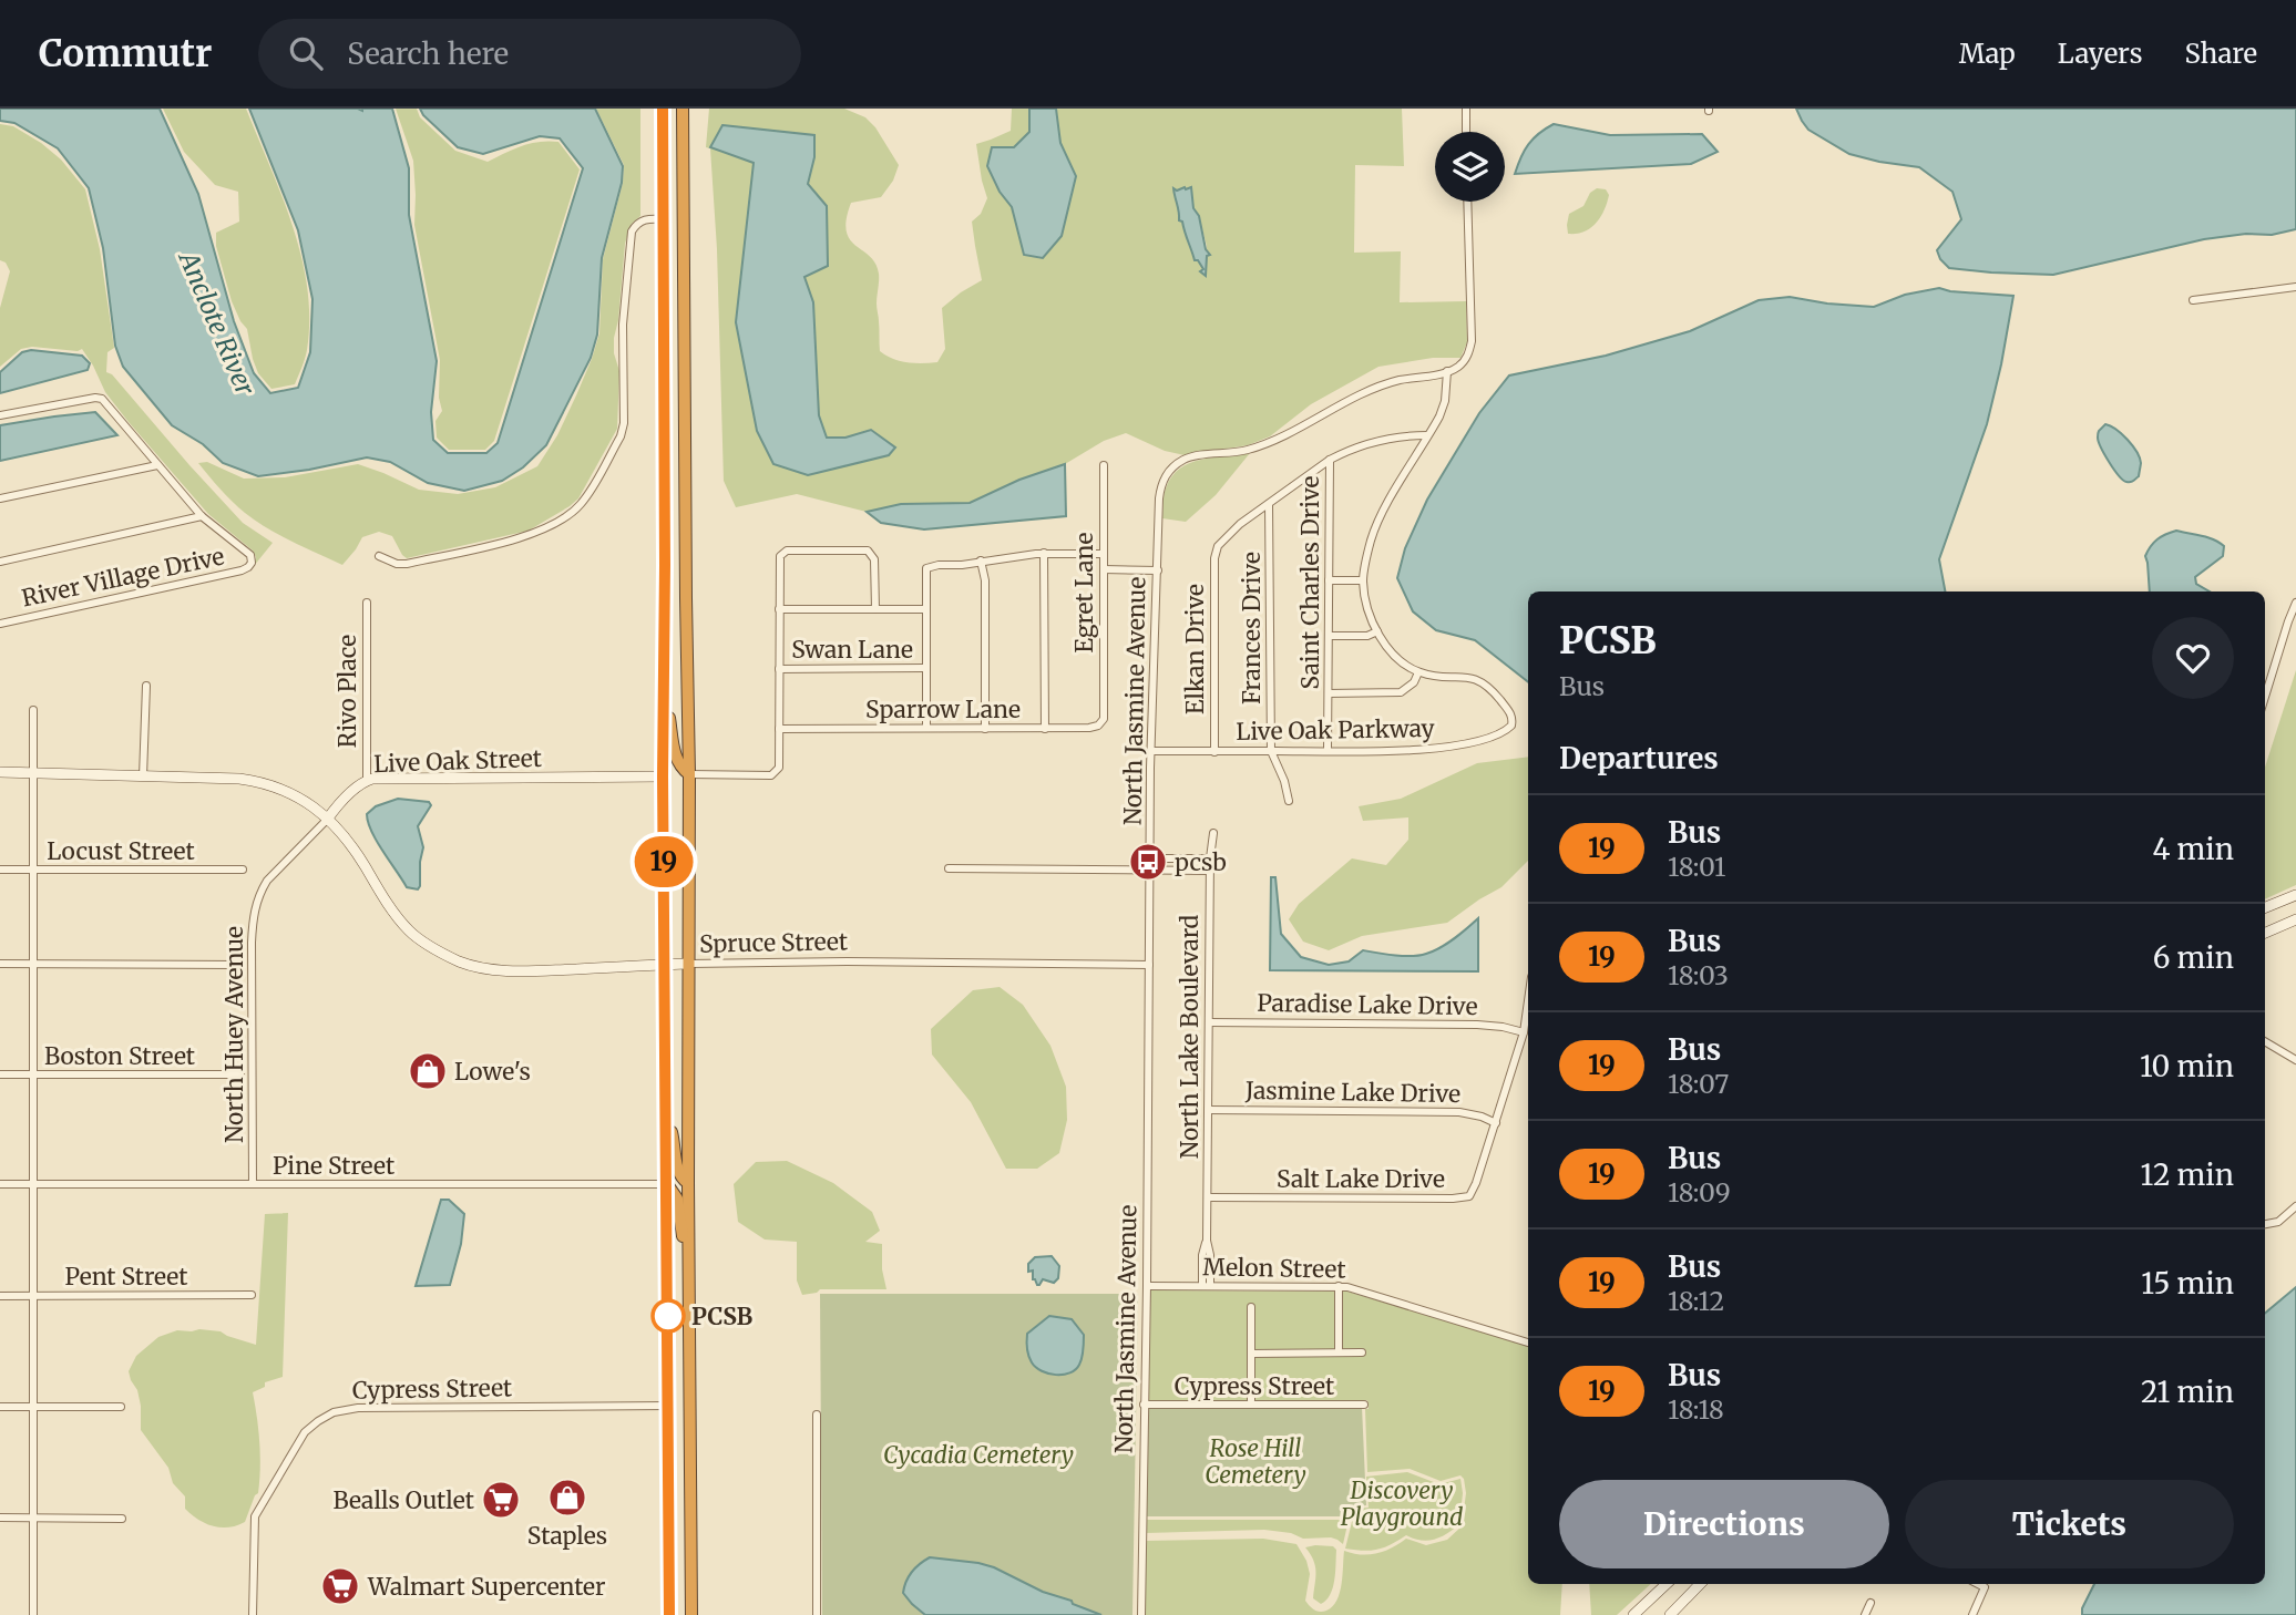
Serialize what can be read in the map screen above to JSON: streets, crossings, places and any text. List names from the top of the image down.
{
  "streets": {
    "street": [
      "River Village Drive",
      "Saint Charles Drive",
      "Egret Lane",
      "Frances Drive",
      "Swan Lane",
      "Elkan Drive",
      "Rivo Place",
      "North Jasmine Avenue",
      "Sparrow Lane",
      "Live Oak Parkway",
      "Live Oak Street",
      "Locust Street",
      "Spruce Street",
      "Paradise Lake Drive",
      "North Huey Avenue",
      "North Lake Boulevard",
      "Boston Street",
      "Jasmine Lake Drive",
      "Pine Street",
      "Salt Lake Drive",
      "Melon Street",
      "Pent Street",
      "Cypress Street"
    ]
  },
  "crossings": [
    ["Saint Charles Drive", "Live Oak Parkway"],
    ["Egret Lane", "Sparrow Lane"],
    ["Frances Drive", "Elkan Drive"],
    ["Frances Drive", "Live Oak Parkway"],
    ["Elkan Drive", "Live Oak Parkway"],
    ["Rivo Place", "Live Oak Street"],
    ["North Jasmine Avenue", "Live Oak Parkway"],
    ["North Jasmine Avenue", "Spruce Street"],
    ["North Jasmine Avenue", "Melon Street"],
    ["North Jasmine Avenue", "Cypress Street"],
    ["Live Oak Street", "Spruce Street"],
    ["Live Oak Street", "North Huey Avenue"],
    ["Spruce Street", "North Huey Avenue"],
    ["Paradise Lake Drive", "North Lake Boulevard"],
    ["Paradise Lake Drive", "Salt Lake Drive"],
    ["North Huey Avenue", "Pine Street"],
    ["North Lake Boulevard", "Jasmine Lake Drive"],
    ["North Lake Boulevard", "Salt Lake Drive"],
    ["North Lake Boulevard", "Melon Street"],
    ["Jasmine Lake Drive", "Salt Lake Drive"]
  ],
  "water": ["Anclote River"],
  "parks": ["Rose Hill Cemetery", "Cycadia Cemetery", "Discovery Playground"],
  "places": {
    "bus stop": ["pcsb"],
    "shop": ["Lowe's", "Staples"],
    "other": ["PCSB"],
    "supermarket": ["Bealls Outlet", "Walmart Supercenter"]
  },
  "lines": ["bus line 19"],
  "page": {
    "header": "Commutr",
    "search": "Search here",
    "nav": ["Map", "Layers", "Share"],
    "on_map": "19",
    "heading": [
      ["PCSB", "Bus"],
      "Departures"
    ],
    "list": [
      {
        "mark": "19",
        "name": "Bus",
        "note": "18:01",
        "value": "4 min"
      },
      {
        "mark": "19",
        "name": "Bus",
        "note": "18:03",
        "value": "6 min"
      },
      {
        "mark": "19",
        "name": "Bus",
        "note": "18:07",
        "value": "10 min"
      },
      {
        "mark": "19",
        "name": "Bus",
        "note": "18:09",
        "value": "12 min"
      },
      {
        "mark": "19",
        "name": "Bus",
        "note": "18:12",
        "value": "15 min"
      },
      {
        "mark": "19",
        "name": "Bus",
        "note": "18:18",
        "value": "21 min"
      }
    ],
    "buttons": ["Directions", "Tickets"]
  }
}
